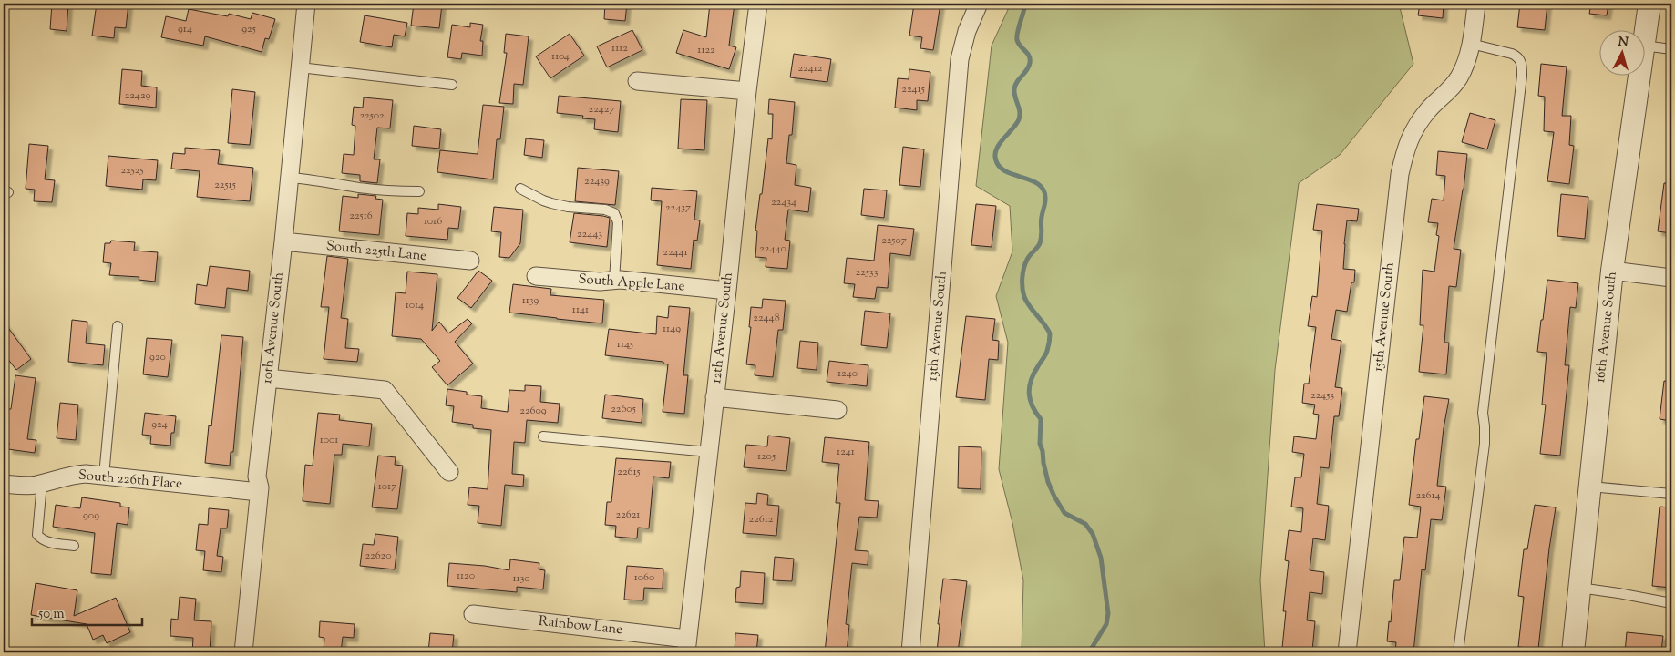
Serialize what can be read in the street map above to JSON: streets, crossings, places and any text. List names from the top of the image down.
{
  "streets": {
    "street": [
      "South 225th Lane",
      "South Apple Lane",
      "15th Avenue South",
      "13th Avenue South",
      "16th Avenue South",
      "10th Avenue South",
      "12th Avenue South",
      "South 226th Place",
      "Rainbow Lane"
    ]
  },
  "crossings": [
    ["South 225th Lane", "10th Avenue South"],
    ["South Apple Lane", "12th Avenue South"],
    ["10th Avenue South", "South 226th Place"],
    ["12th Avenue South", "Rainbow Lane"]
  ],
  "house_numbers": [
    "914",
    "925",
    "1112",
    "1122",
    "1104",
    "22412",
    "22415",
    "22429",
    "22427",
    "22502",
    "22525",
    "22439",
    "22515",
    "22434",
    "22437",
    "22516",
    "1016",
    "22443",
    "22507",
    "22440",
    "22441",
    "22533",
    "1139",
    "1014",
    "1141",
    "22448",
    "1149",
    "1145",
    "920",
    "1240",
    "22453",
    "22605",
    "22609",
    "924",
    "1001",
    "1241",
    "1205",
    "22615",
    "1017",
    "22614",
    "22621",
    "909",
    "22612",
    "22620",
    "1120",
    "1060",
    "1130"
  ],
  "scale_bar": "50 m",
  "north": "top"
}
